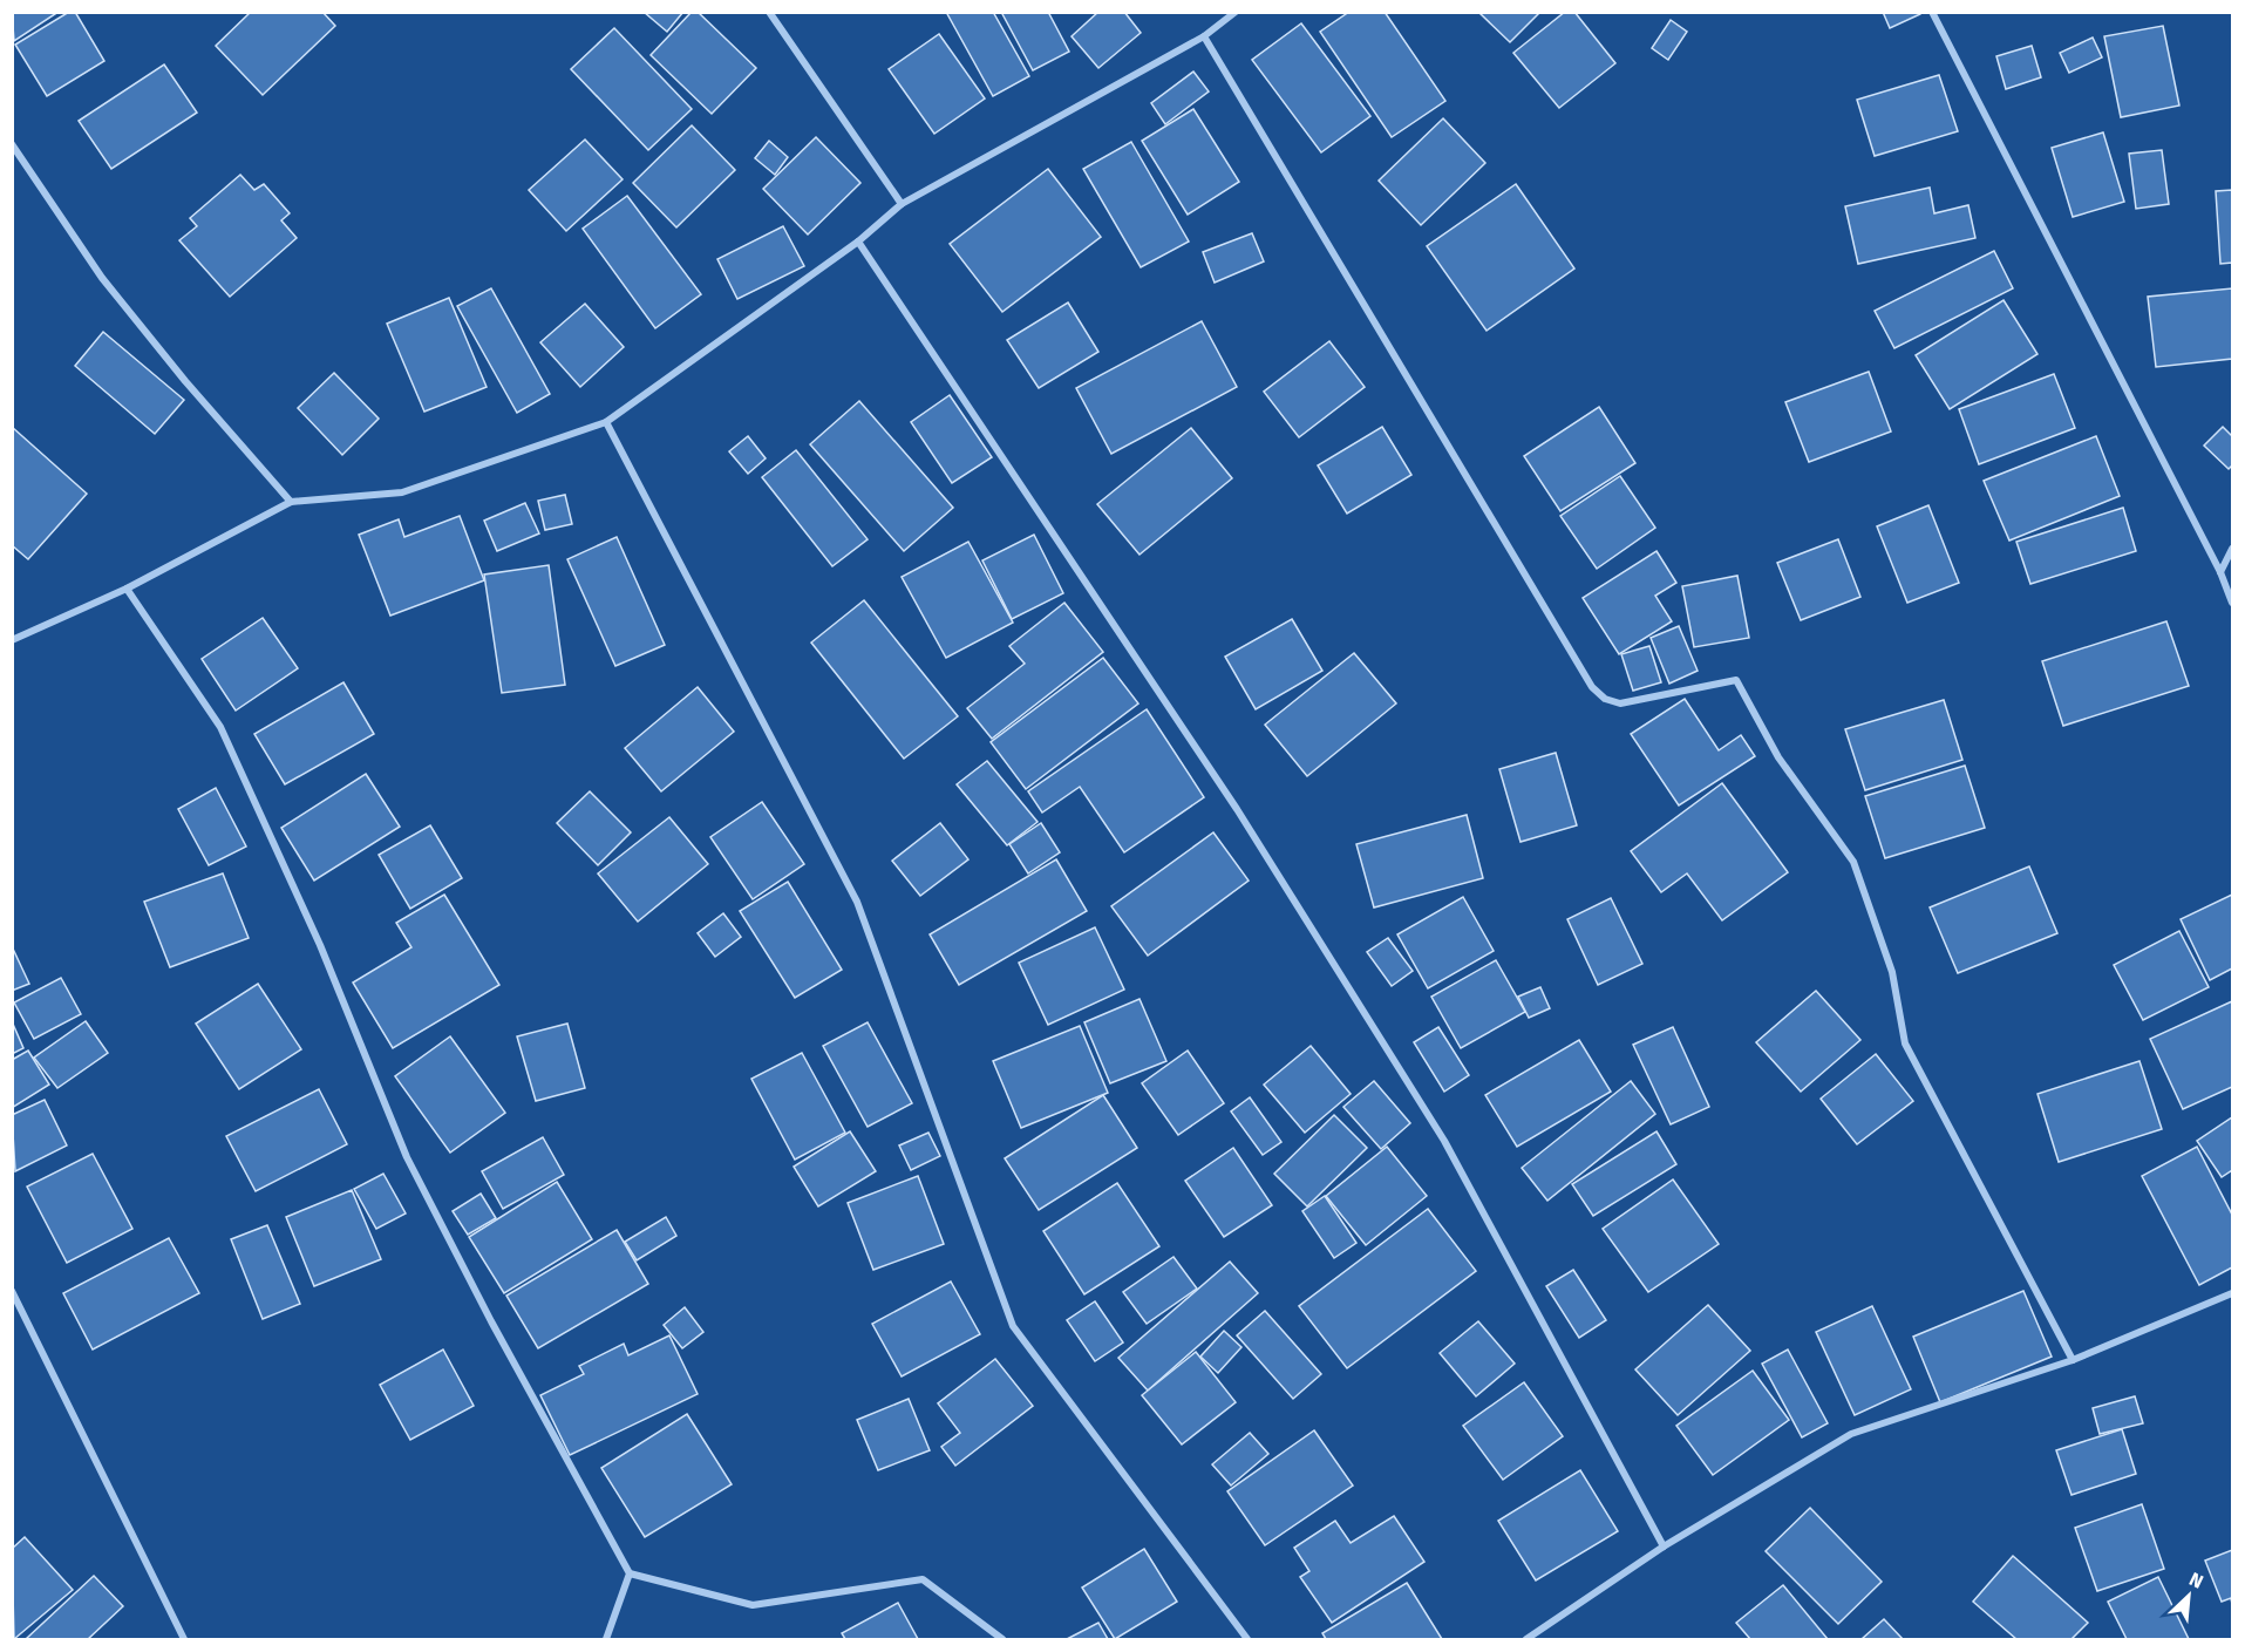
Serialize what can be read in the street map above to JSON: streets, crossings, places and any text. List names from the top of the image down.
{
  "north": "top right"
}
